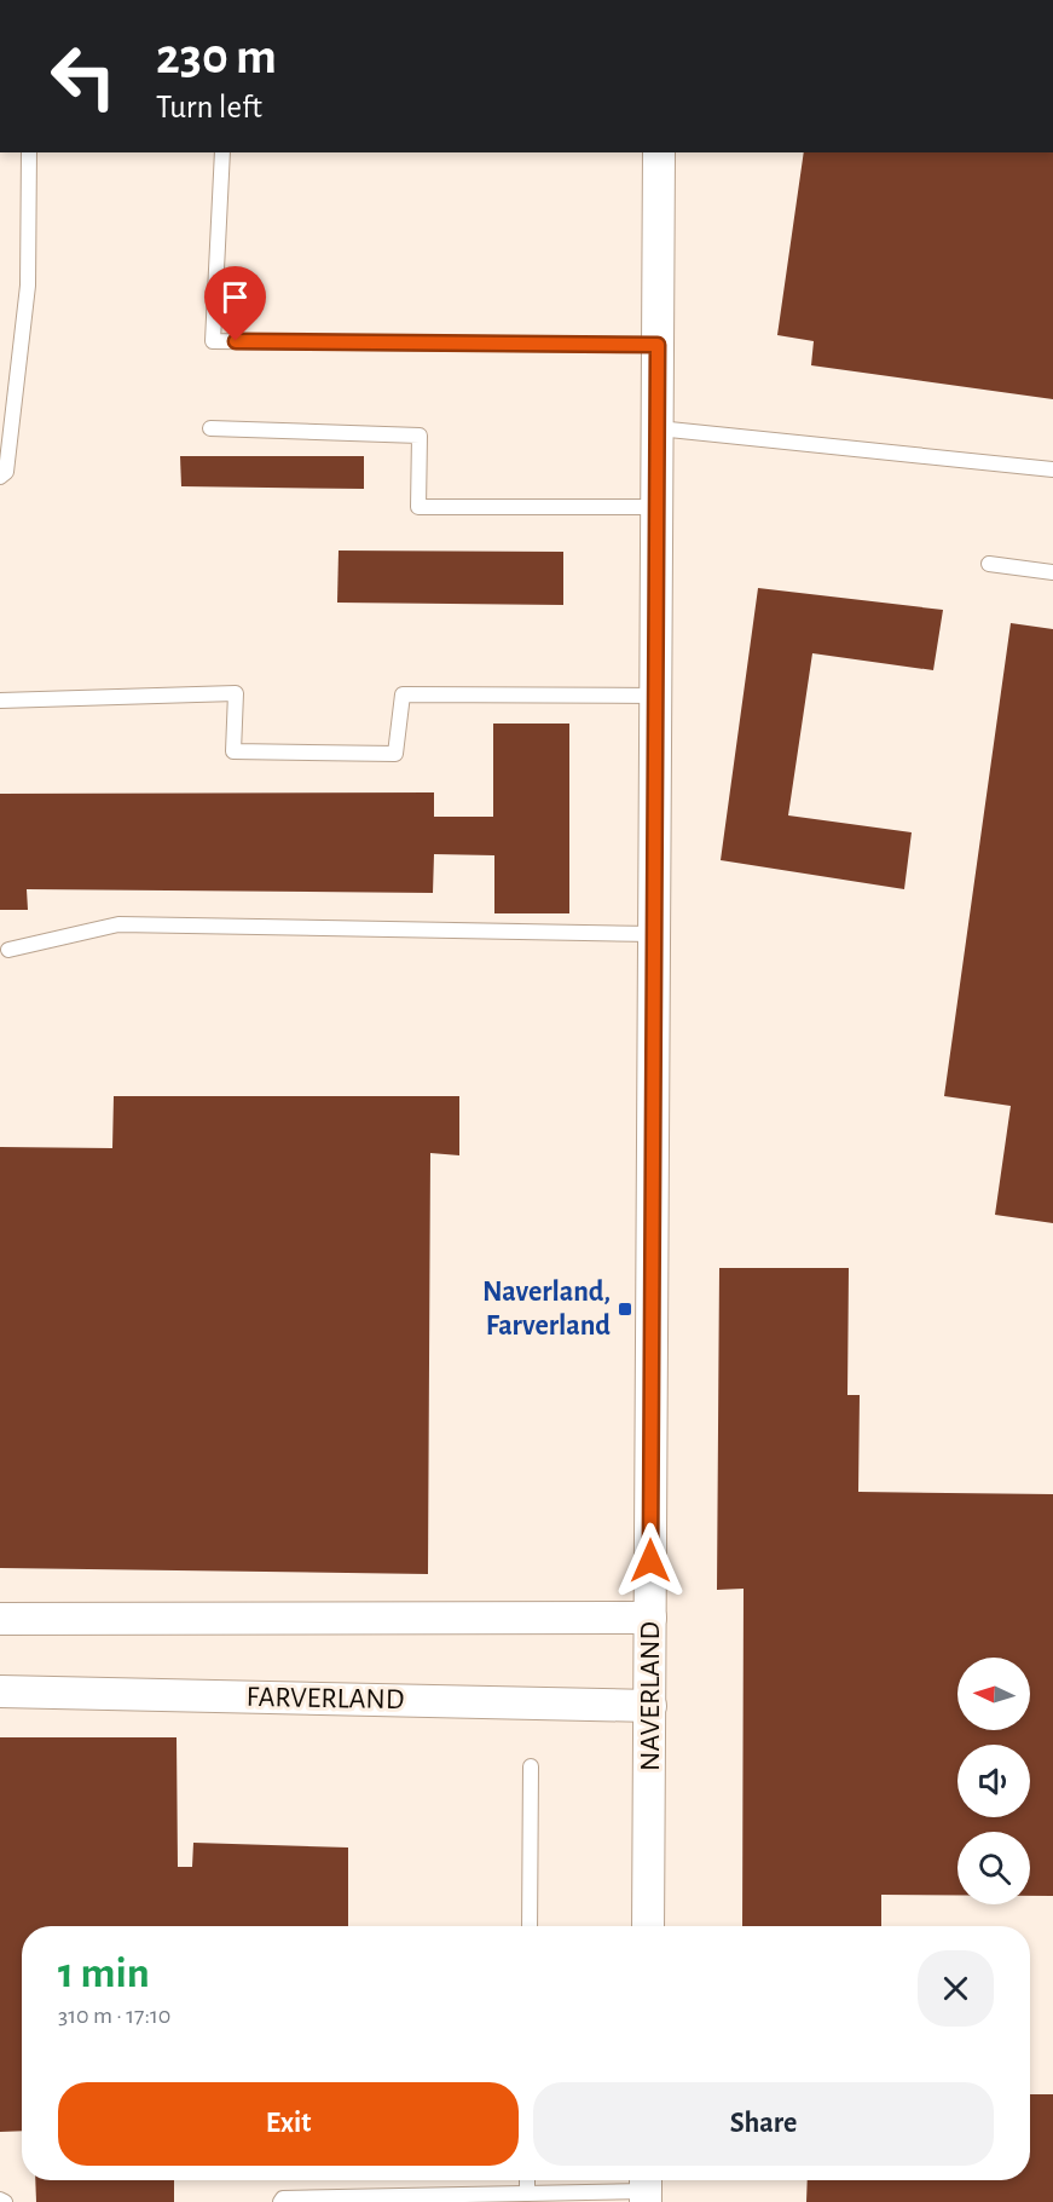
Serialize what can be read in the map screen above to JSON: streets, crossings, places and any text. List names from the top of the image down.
{
  "streets": {
    "street": ["NAVERLAND", "FARVERLAND"]
  },
  "crossings": [
    ["NAVERLAND", "FARVERLAND"]
  ],
  "places": {
    "transit": ["Naverland, Farverland"]
  },
  "north": "left",
  "page": {
    "turn": ["230 m", "Turn left"],
    "heading": ["1 min", "310 m · 17:10"],
    "buttons": ["Exit", "Share"]
  }
}
